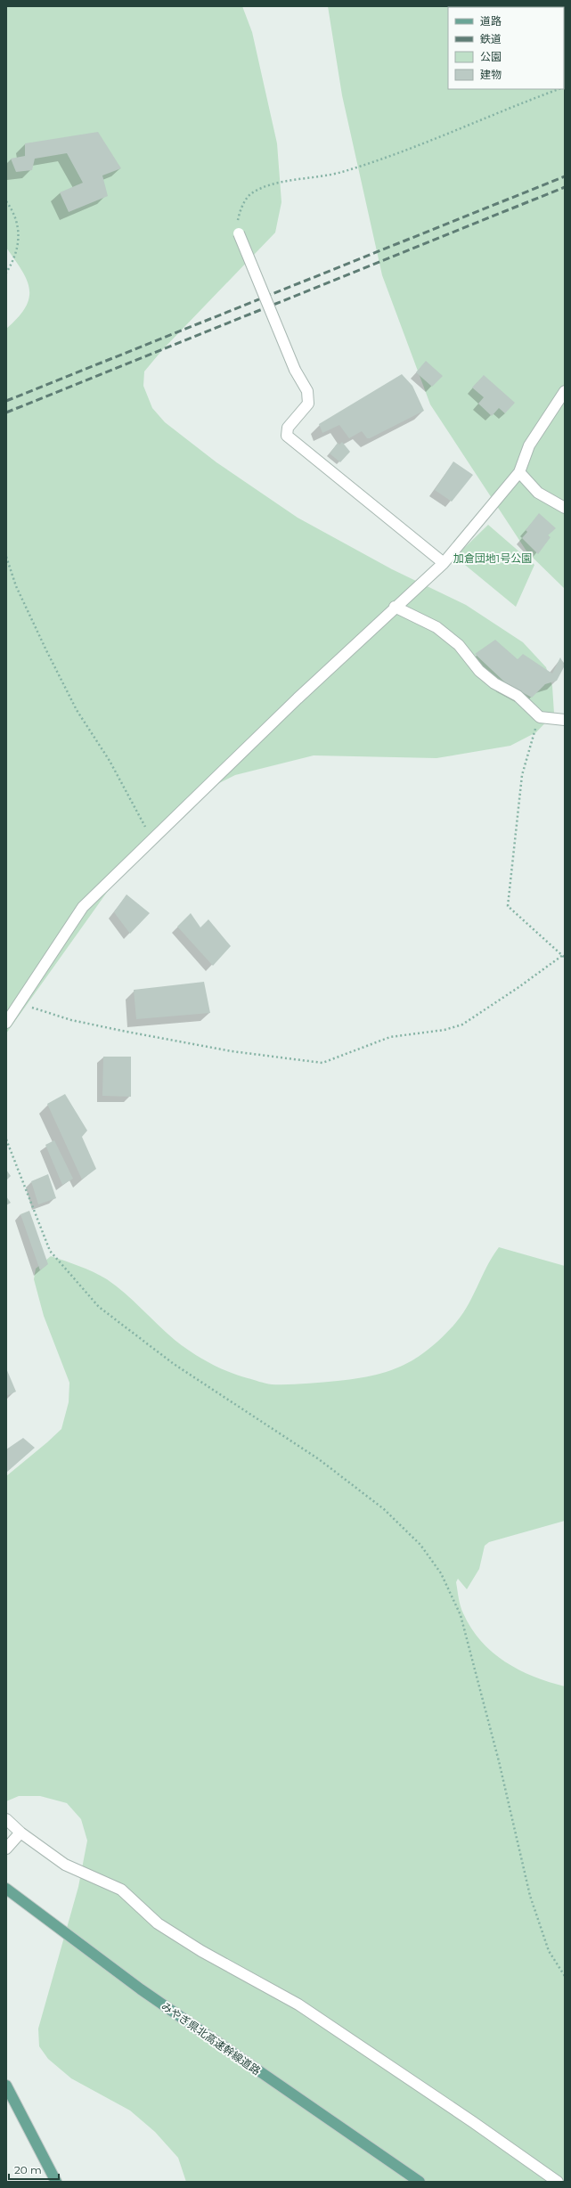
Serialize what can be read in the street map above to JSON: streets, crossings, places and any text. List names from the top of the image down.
{
  "streets": {
    "main road": ["みやぎ県北高速幹線道路"]
  },
  "parks": ["加倉団地1号公園"],
  "legend": [
    "道路",
    "鉄道",
    "公園",
    "建物"
  ],
  "scale_bar": "20 m"
}
